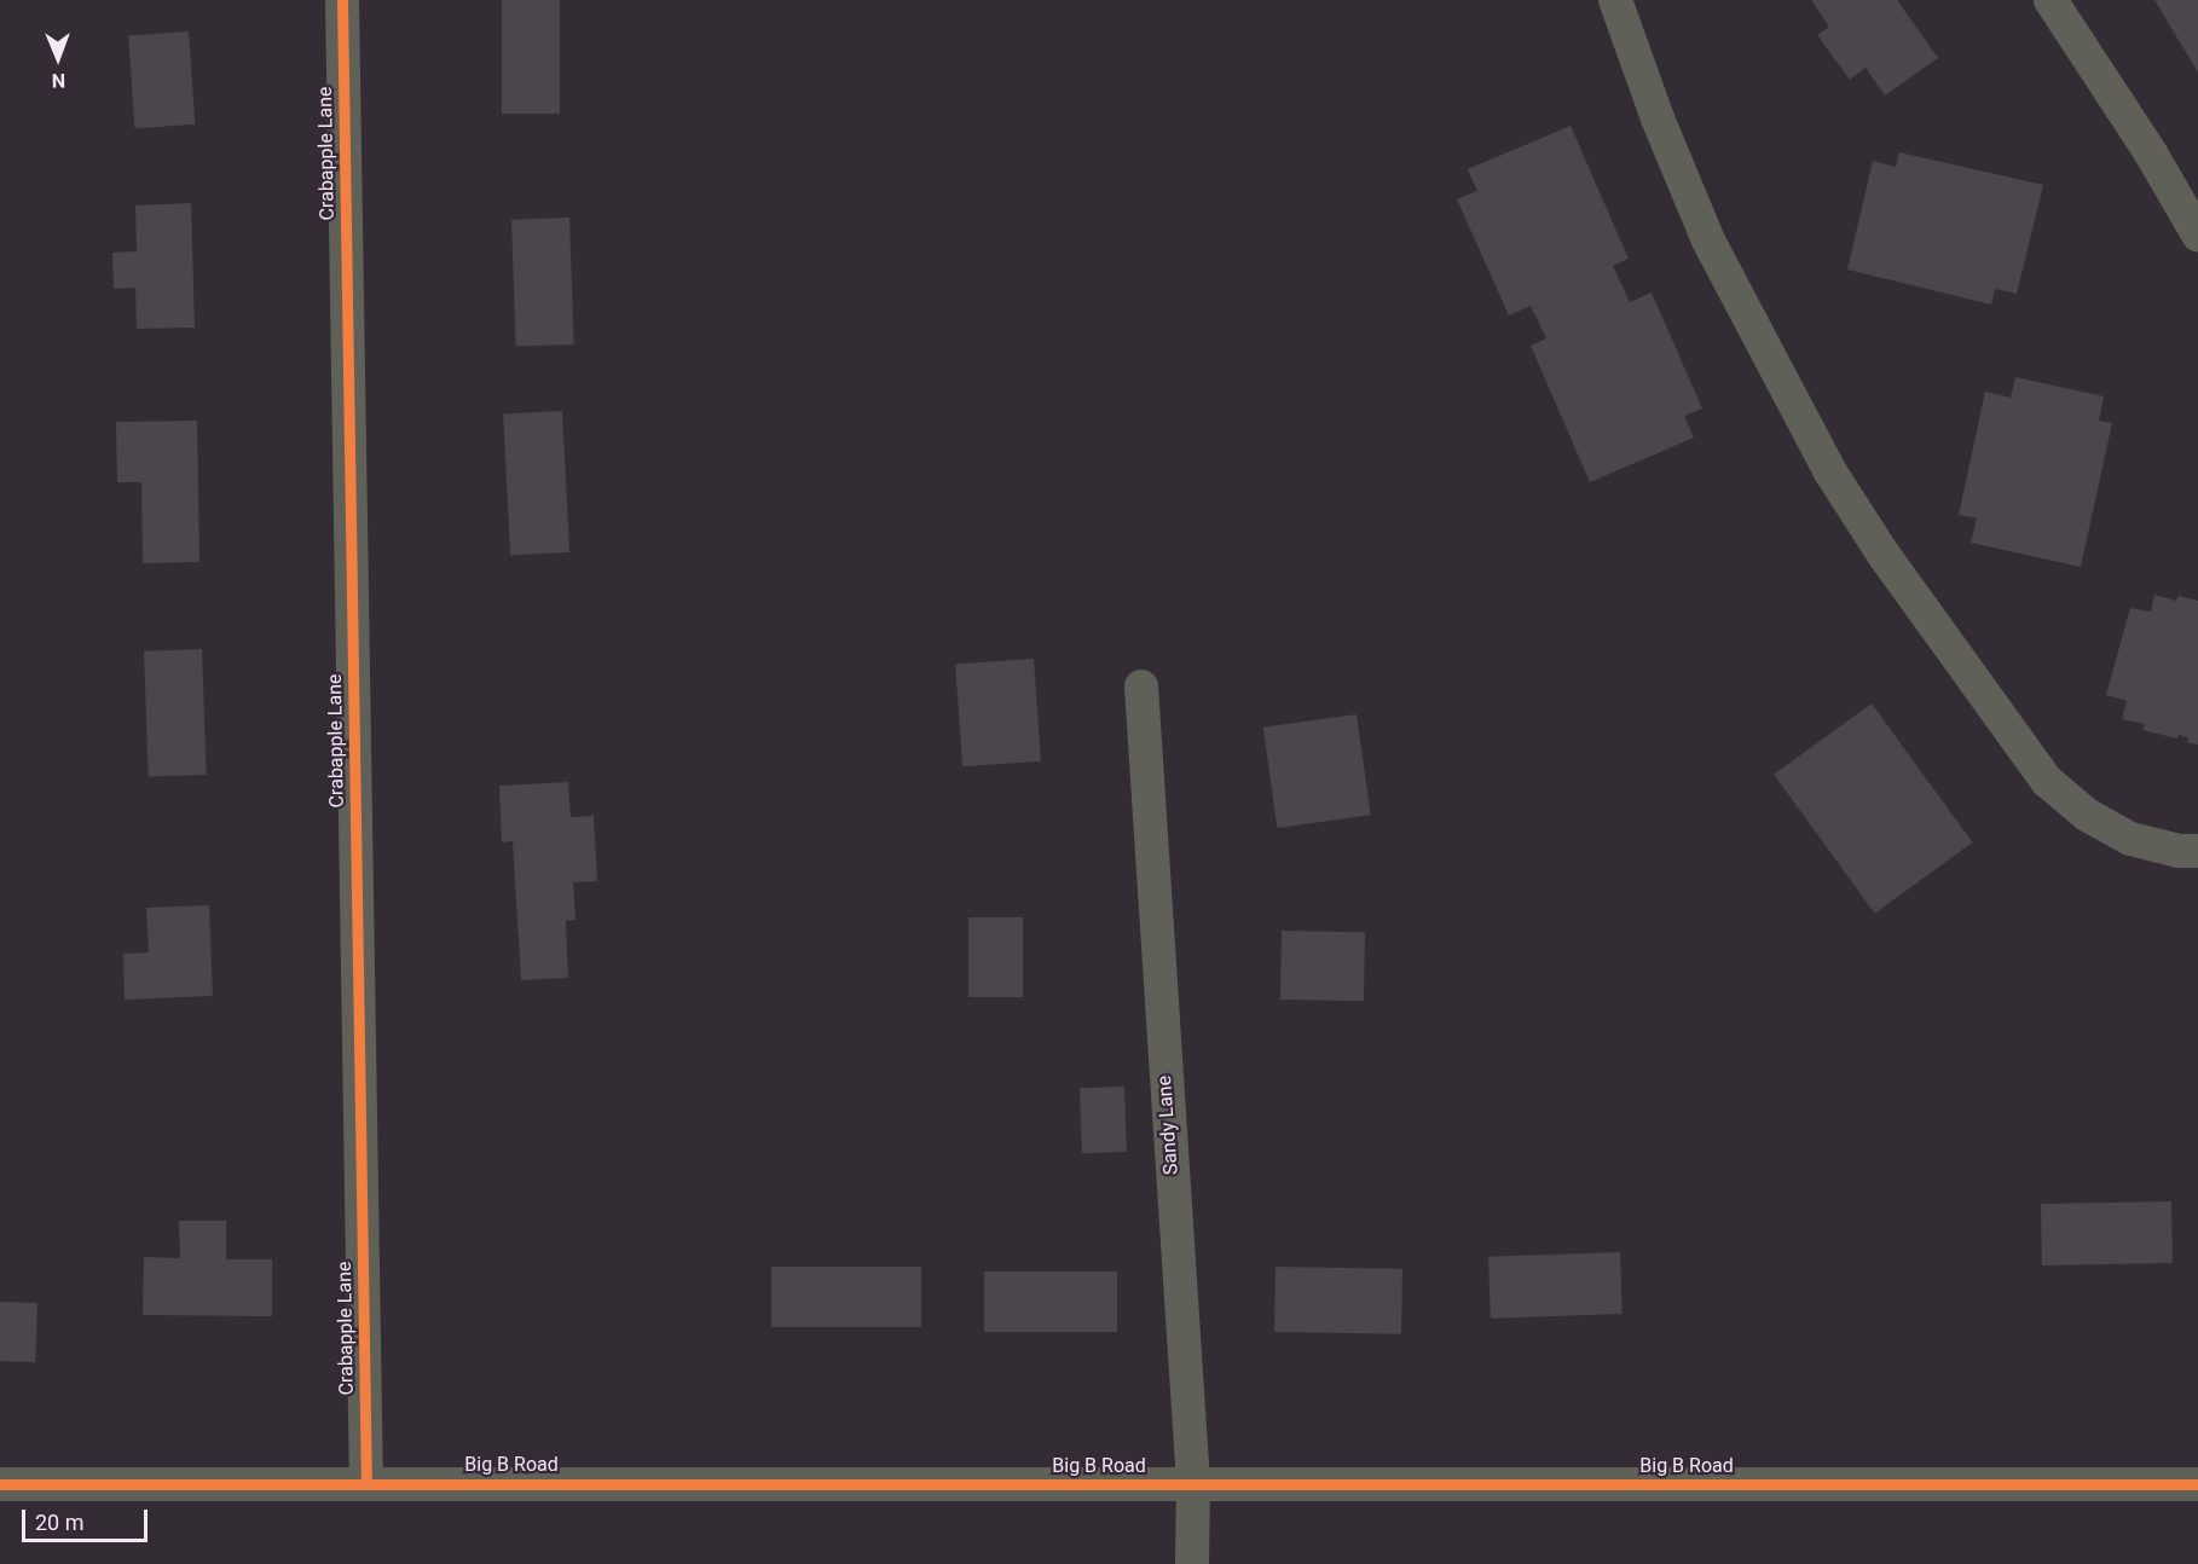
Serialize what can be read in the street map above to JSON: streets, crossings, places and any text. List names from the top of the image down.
{
  "streets": {
    "street": ["Crabapple Lane", "Sandy Lane", "Big B Road"]
  },
  "crossings": [
    ["Crabapple Lane", "Big B Road"],
    ["Sandy Lane", "Big B Road"]
  ],
  "scale_bar": "20 m",
  "north": "bottom"
}
